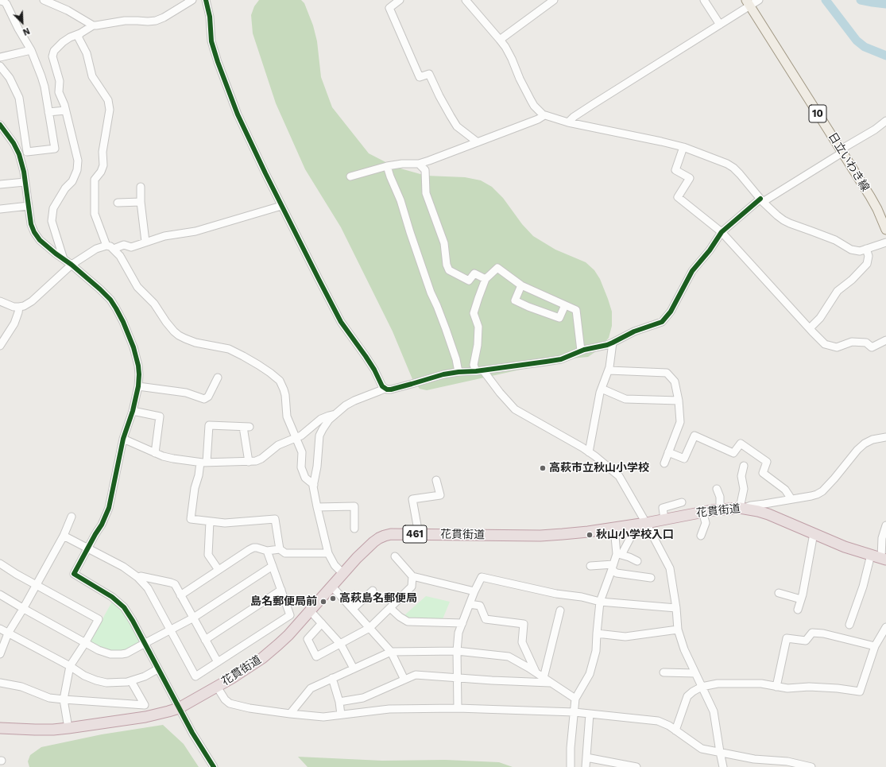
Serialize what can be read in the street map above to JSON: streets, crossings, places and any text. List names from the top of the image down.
{
  "streets": {
    "highway": ["花貫街道", "461"],
    "main road": ["10", "日立いわき線"]
  },
  "places": [
    "高萩市立秋山小学校",
    "秋山小学校入口",
    "高萩島名郵便局",
    "島名郵便局前"
  ],
  "north": "bottom right"
}
